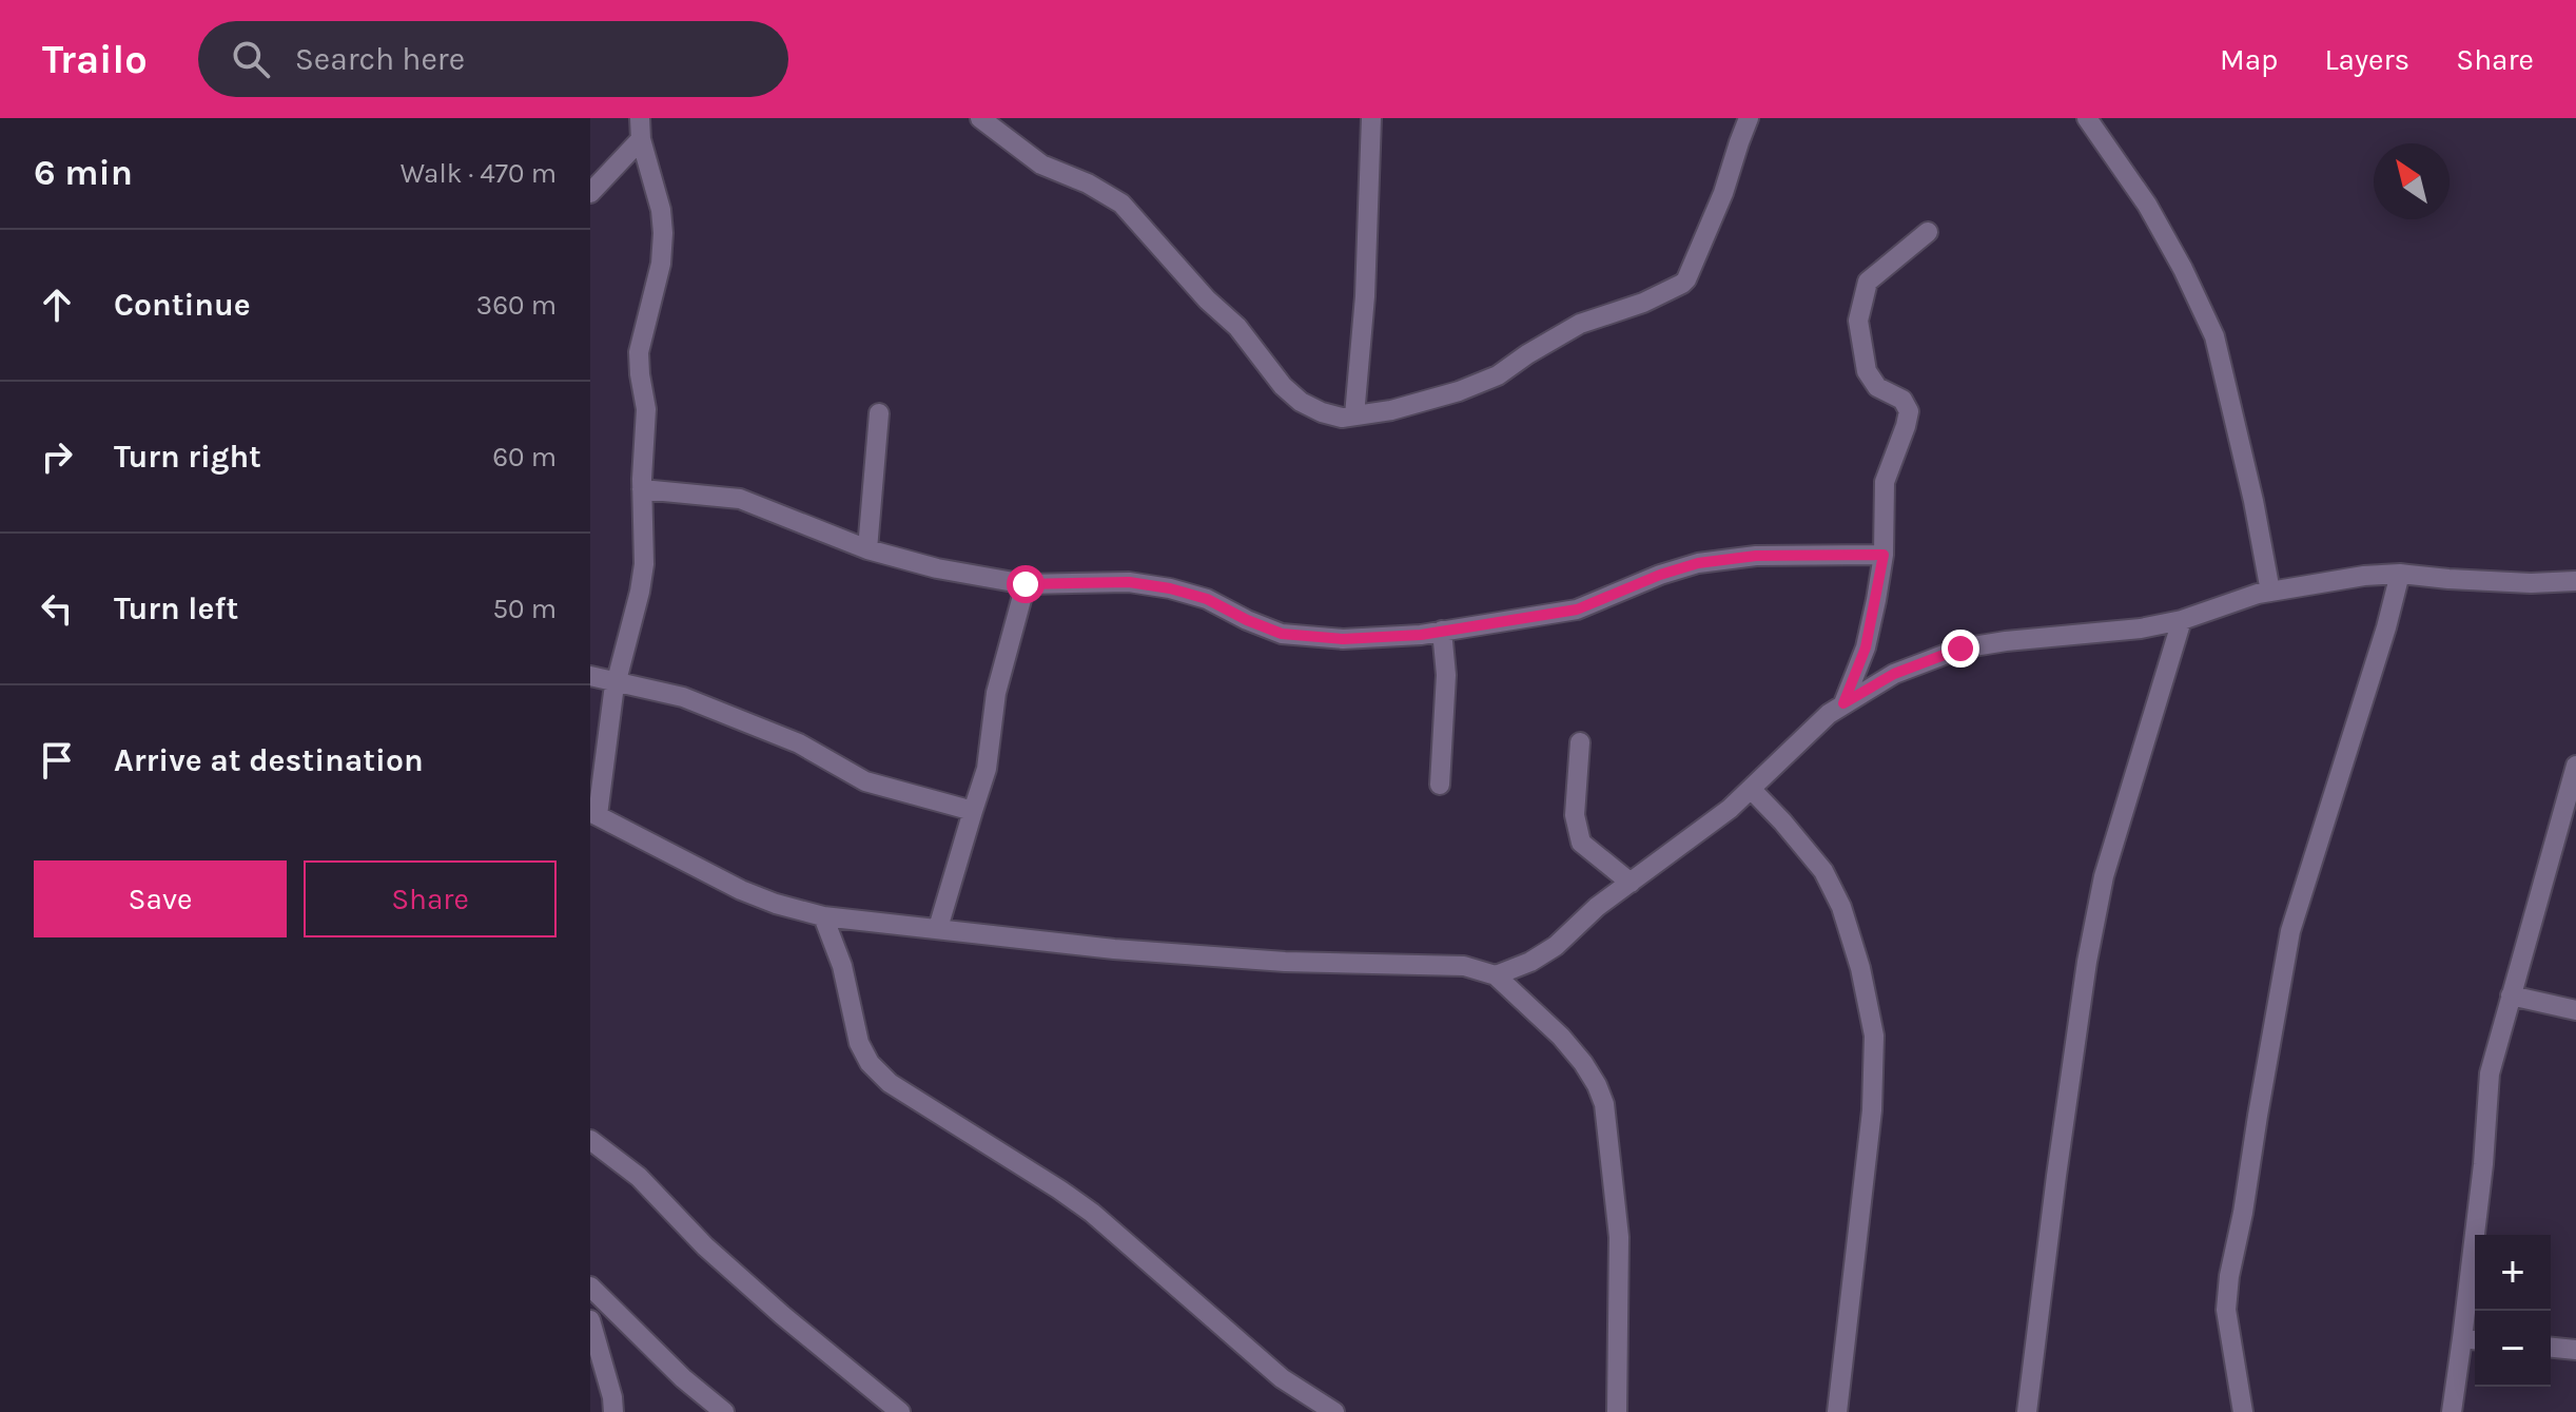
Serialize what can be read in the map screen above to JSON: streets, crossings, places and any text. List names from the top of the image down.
{
  "north": "top left",
  "page": {
    "header": "Trailo",
    "search": "Search here",
    "nav": ["Map", "Layers", "Share"],
    "heading": ["6 min", "Walk · 470 m"],
    "list": [
      ["Continue", "360 m"],
      ["Turn right", "60 m"],
      ["Turn left", "50 m"],
      "Arrive at destination"
    ],
    "buttons": ["Save", "Share"],
    "map_buttons": ["+", "−"]
  }
}
